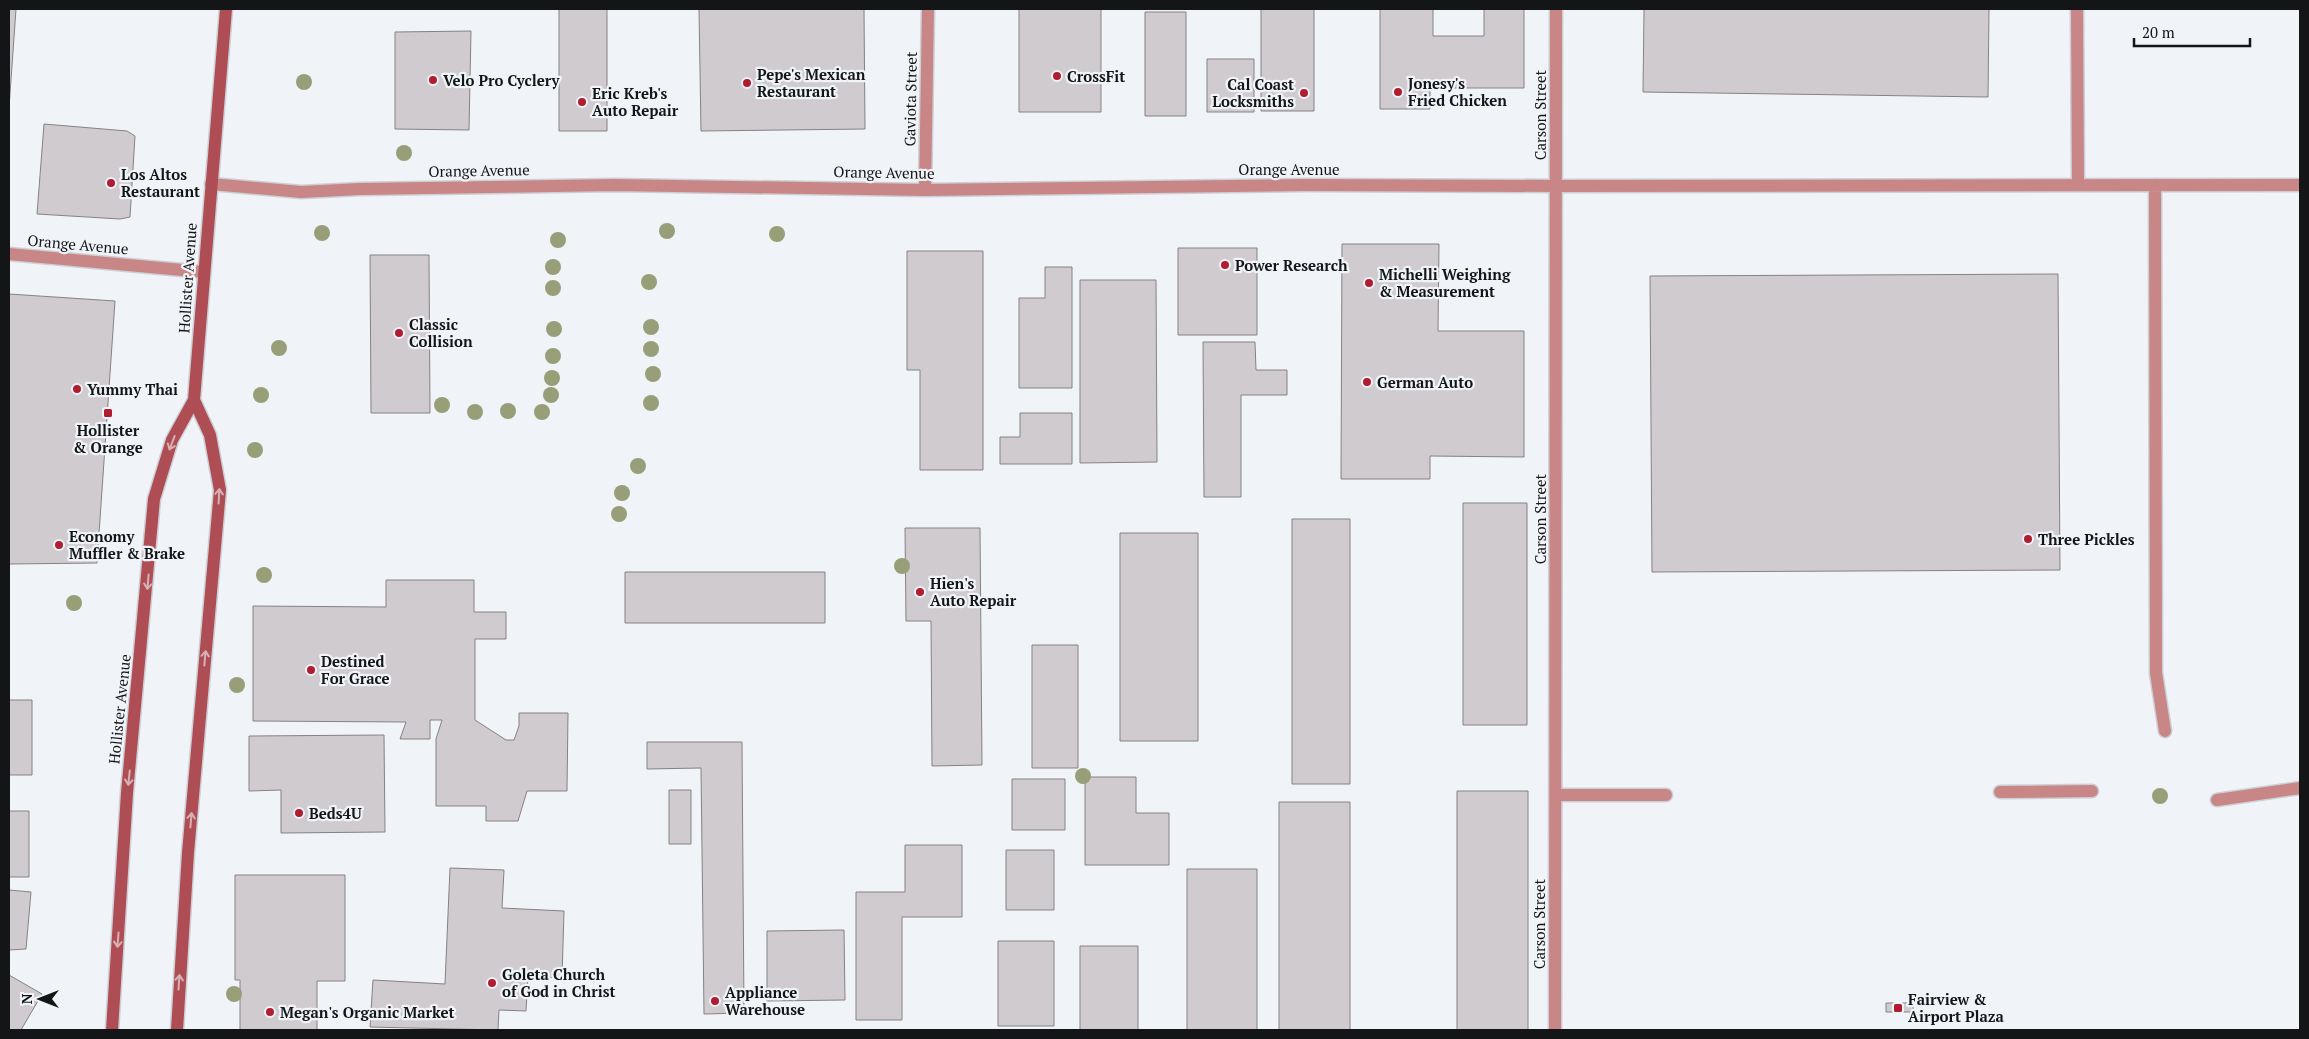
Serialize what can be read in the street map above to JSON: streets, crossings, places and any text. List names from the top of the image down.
{
  "streets": {
    "main road": ["Hollister Avenue"],
    "street": ["Gaviota Street", "Carson Street", "Orange Avenue"]
  },
  "crossings": [
    ["Gaviota Street", "Orange Avenue"],
    ["Carson Street", "Orange Avenue"],
    ["Orange Avenue", "Hollister Avenue"]
  ],
  "places": {
    "other": [
      "CrossFit",
      "Velo Pro Cyclery",
      "Pepe's Mexican Restaurant",
      "Jonesy's Fried Chicken",
      "Cal Coast Locksmiths",
      "Eric Kreb's Auto Repair",
      "Los Altos Restaurant",
      "Power Research",
      "Michelli Weighing & Measurement",
      "Classic Collision",
      "German Auto",
      "Yummy Thai",
      "Three Pickles",
      "Economy Muffler & Brake",
      "Hien's Auto Repair",
      "Destined For Grace",
      "Beds4U",
      "Goleta Church of God in Christ",
      "Appliance Warehouse",
      "Megan's Organic Market"
    ],
    "transit": ["Hollister & Orange", "Fairview & Airport Plaza"]
  },
  "scale_bar": "20 m",
  "north": "left"
}
